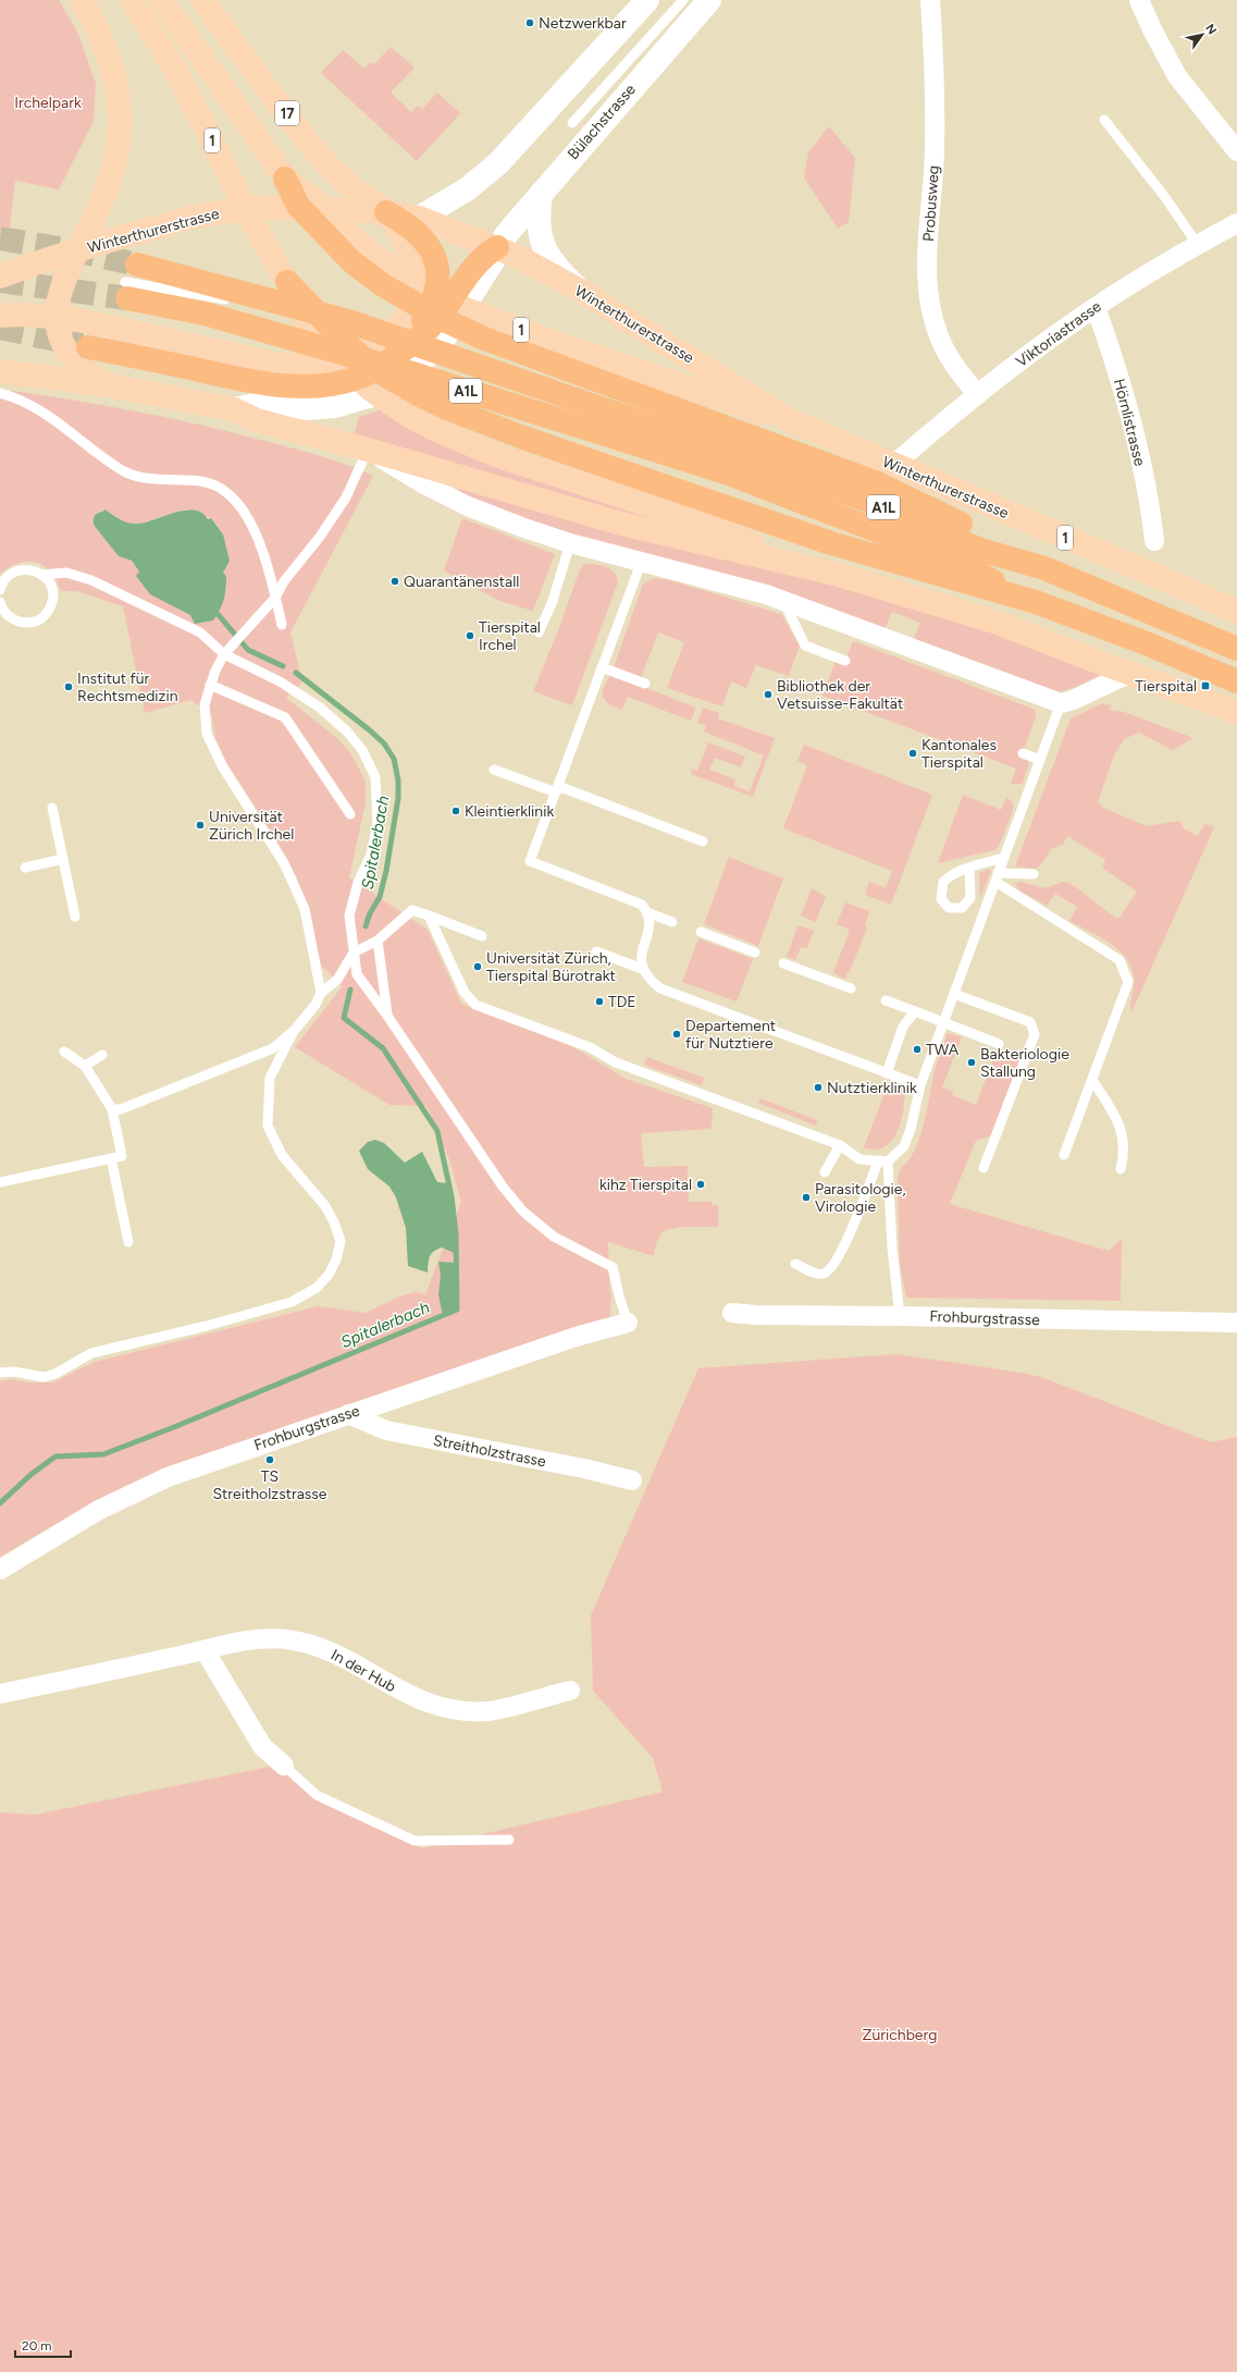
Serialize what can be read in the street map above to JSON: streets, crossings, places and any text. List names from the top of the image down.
{
  "streets": {
    "highway": ["A1L"],
    "main road": ["17", "1", "Winterthurerstrasse"],
    "street": [
      "Bülachstrasse",
      "Probusweg",
      "Viktoriastrasse",
      "Hörnlistrasse",
      "Frohburgstrasse",
      "Streitholzstrasse",
      "In der Hub"
    ]
  },
  "crossings": [
    ["17", "Winterthurerstrasse"],
    ["Bülachstrasse", "Winterthurerstrasse"],
    ["1", "Winterthurerstrasse"],
    ["Probusweg", "Viktoriastrasse"],
    ["Winterthurerstrasse", "Viktoriastrasse"],
    ["Viktoriastrasse", "Hörnlistrasse"],
    ["Frohburgstrasse", "Streitholzstrasse"]
  ],
  "water": ["Spitalerbach"],
  "parks": ["Irchelpark", "Zürichberg"],
  "places": {
    "other": [
      "Netzwerkbar",
      "Quarantänenstall",
      "Tierspital Irchel",
      "Institut für Rechtsmedizin",
      "Bibliothek der Vetsuisse-Fakultät",
      "Kantonales Tierspital",
      "Kleintierklinik",
      "Universität Zürich Irchel",
      "Universität Zürich, Tierspital Bürotrakt",
      "TDE",
      "Departement für Nutztiere",
      "TWA",
      "Bakteriologie Stallung",
      "Nutztierklinik",
      "kihz Tierspital",
      "Parasitologie, Virologie",
      "TS Streitholzstrasse"
    ],
    "transit": ["Tierspital"]
  },
  "scale_bar": "20 m",
  "north": "top right"
}
